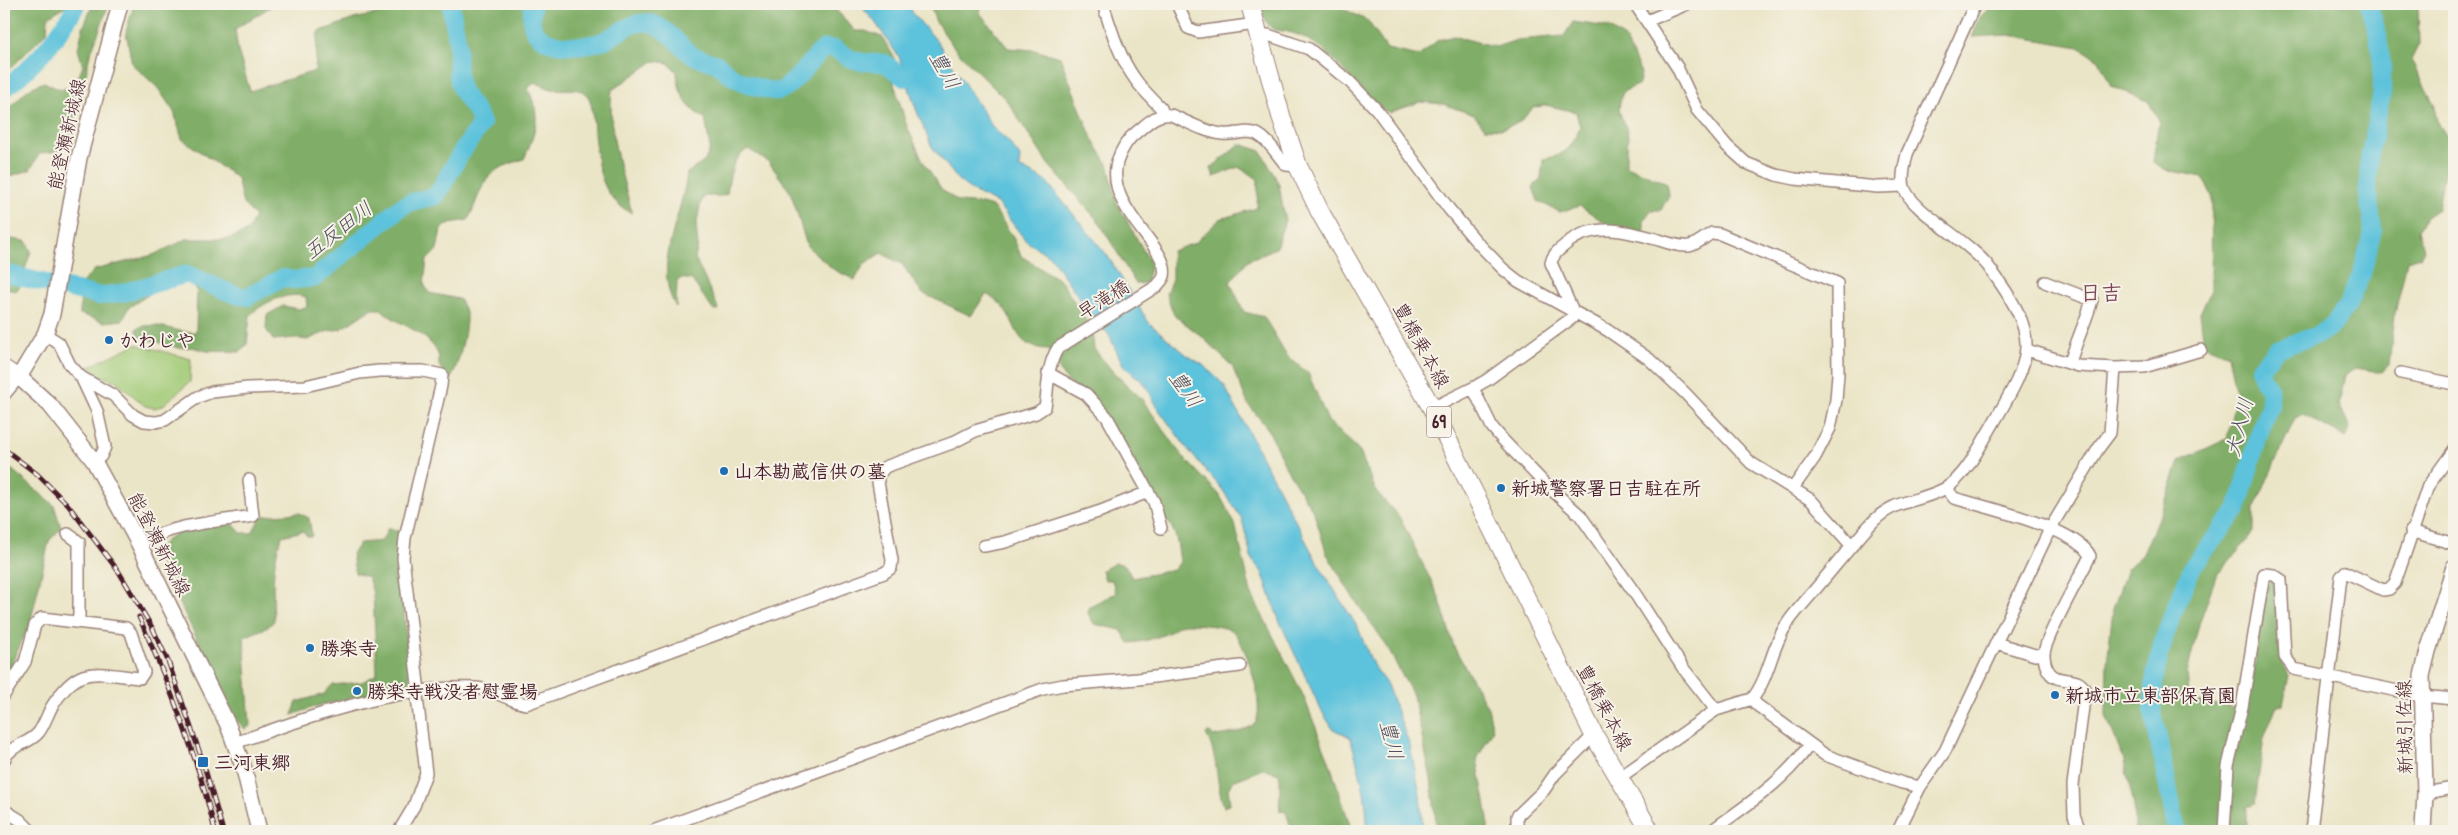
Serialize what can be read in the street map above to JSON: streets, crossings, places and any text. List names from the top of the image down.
{
  "streets": {
    "main road": [
      "能登瀬新城線",
      "豊橋乗本線",
      "69",
      "新城引佐線"
    ],
    "street": ["早滝橋"]
  },
  "crossings": [
    ["能登瀬新城線", "早滝橋"]
  ],
  "districts": ["日吉"],
  "water": ["豊川", "五反田川", "大入川"],
  "places": {
    "other": [
      "かわじや",
      "山本勘蔵信供の墓",
      "新城警察署日吉駐在所",
      "勝楽寺",
      "勝楽寺戦没者慰霊場",
      "新城市立東部保育園"
    ],
    "transit": ["三河東郷"]
  }
}
